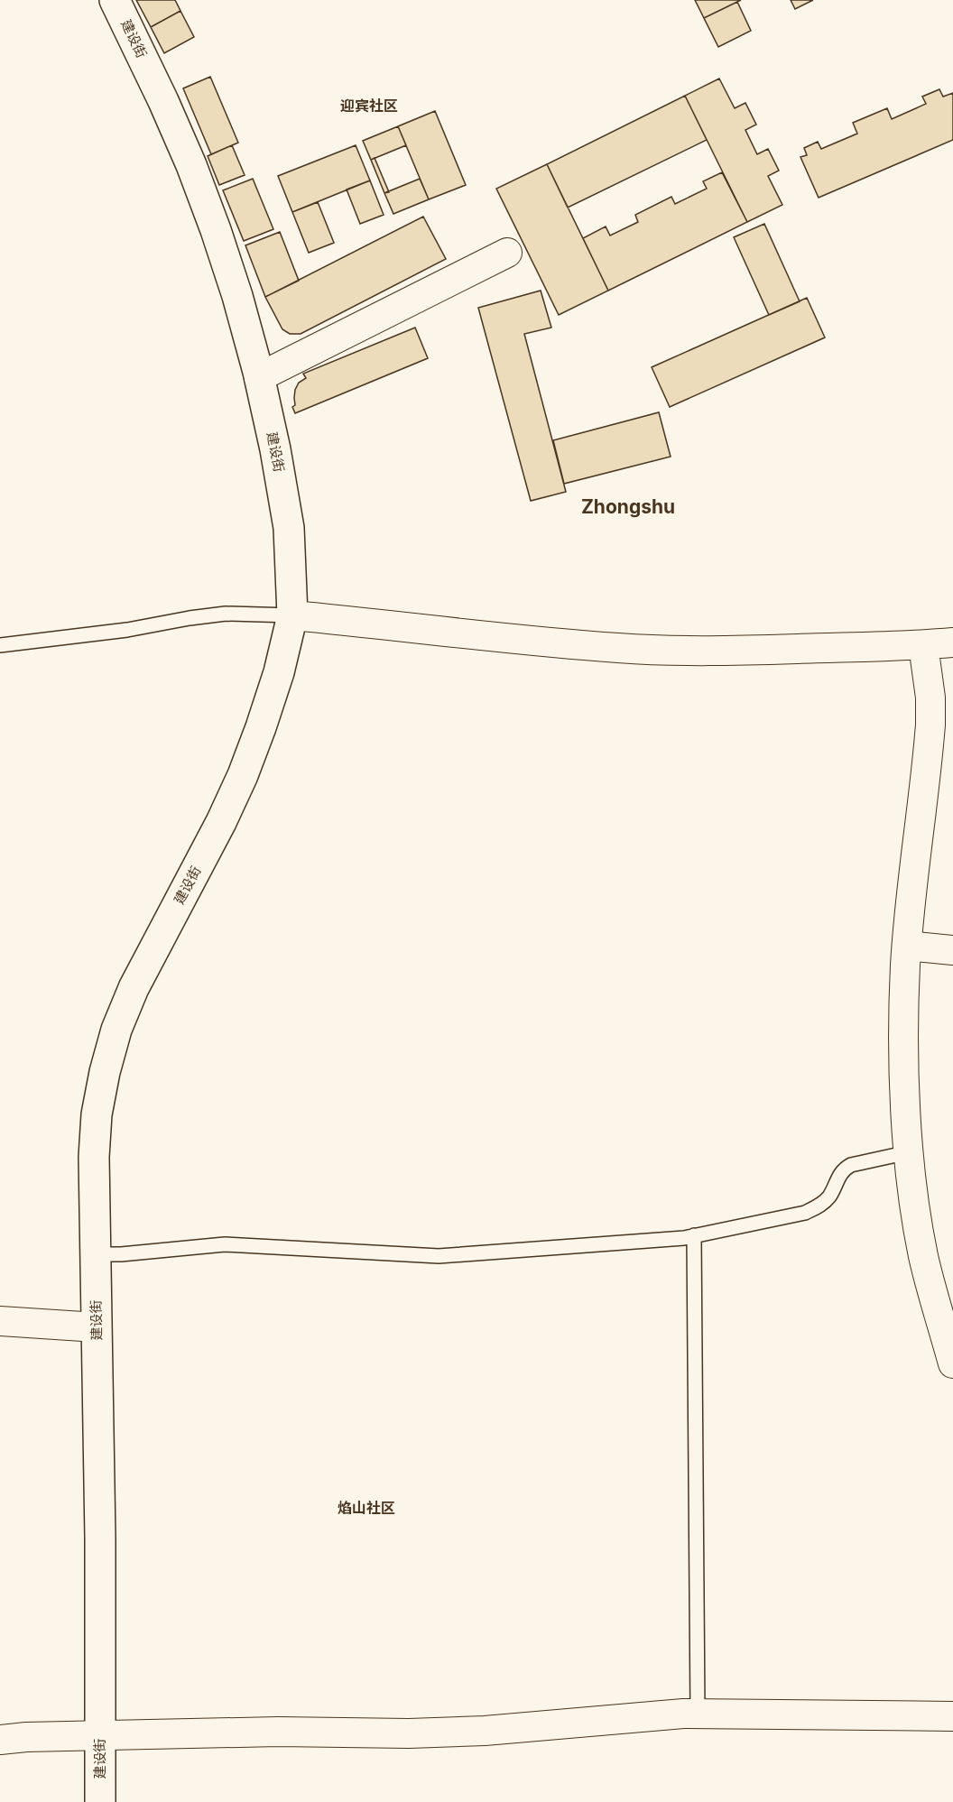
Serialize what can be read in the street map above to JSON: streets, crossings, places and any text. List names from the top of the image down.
{
  "streets": {
    "street": ["建设街"]
  },
  "districts": ["迎宾社区", "Zhongshu", "焰山社区"]
}
